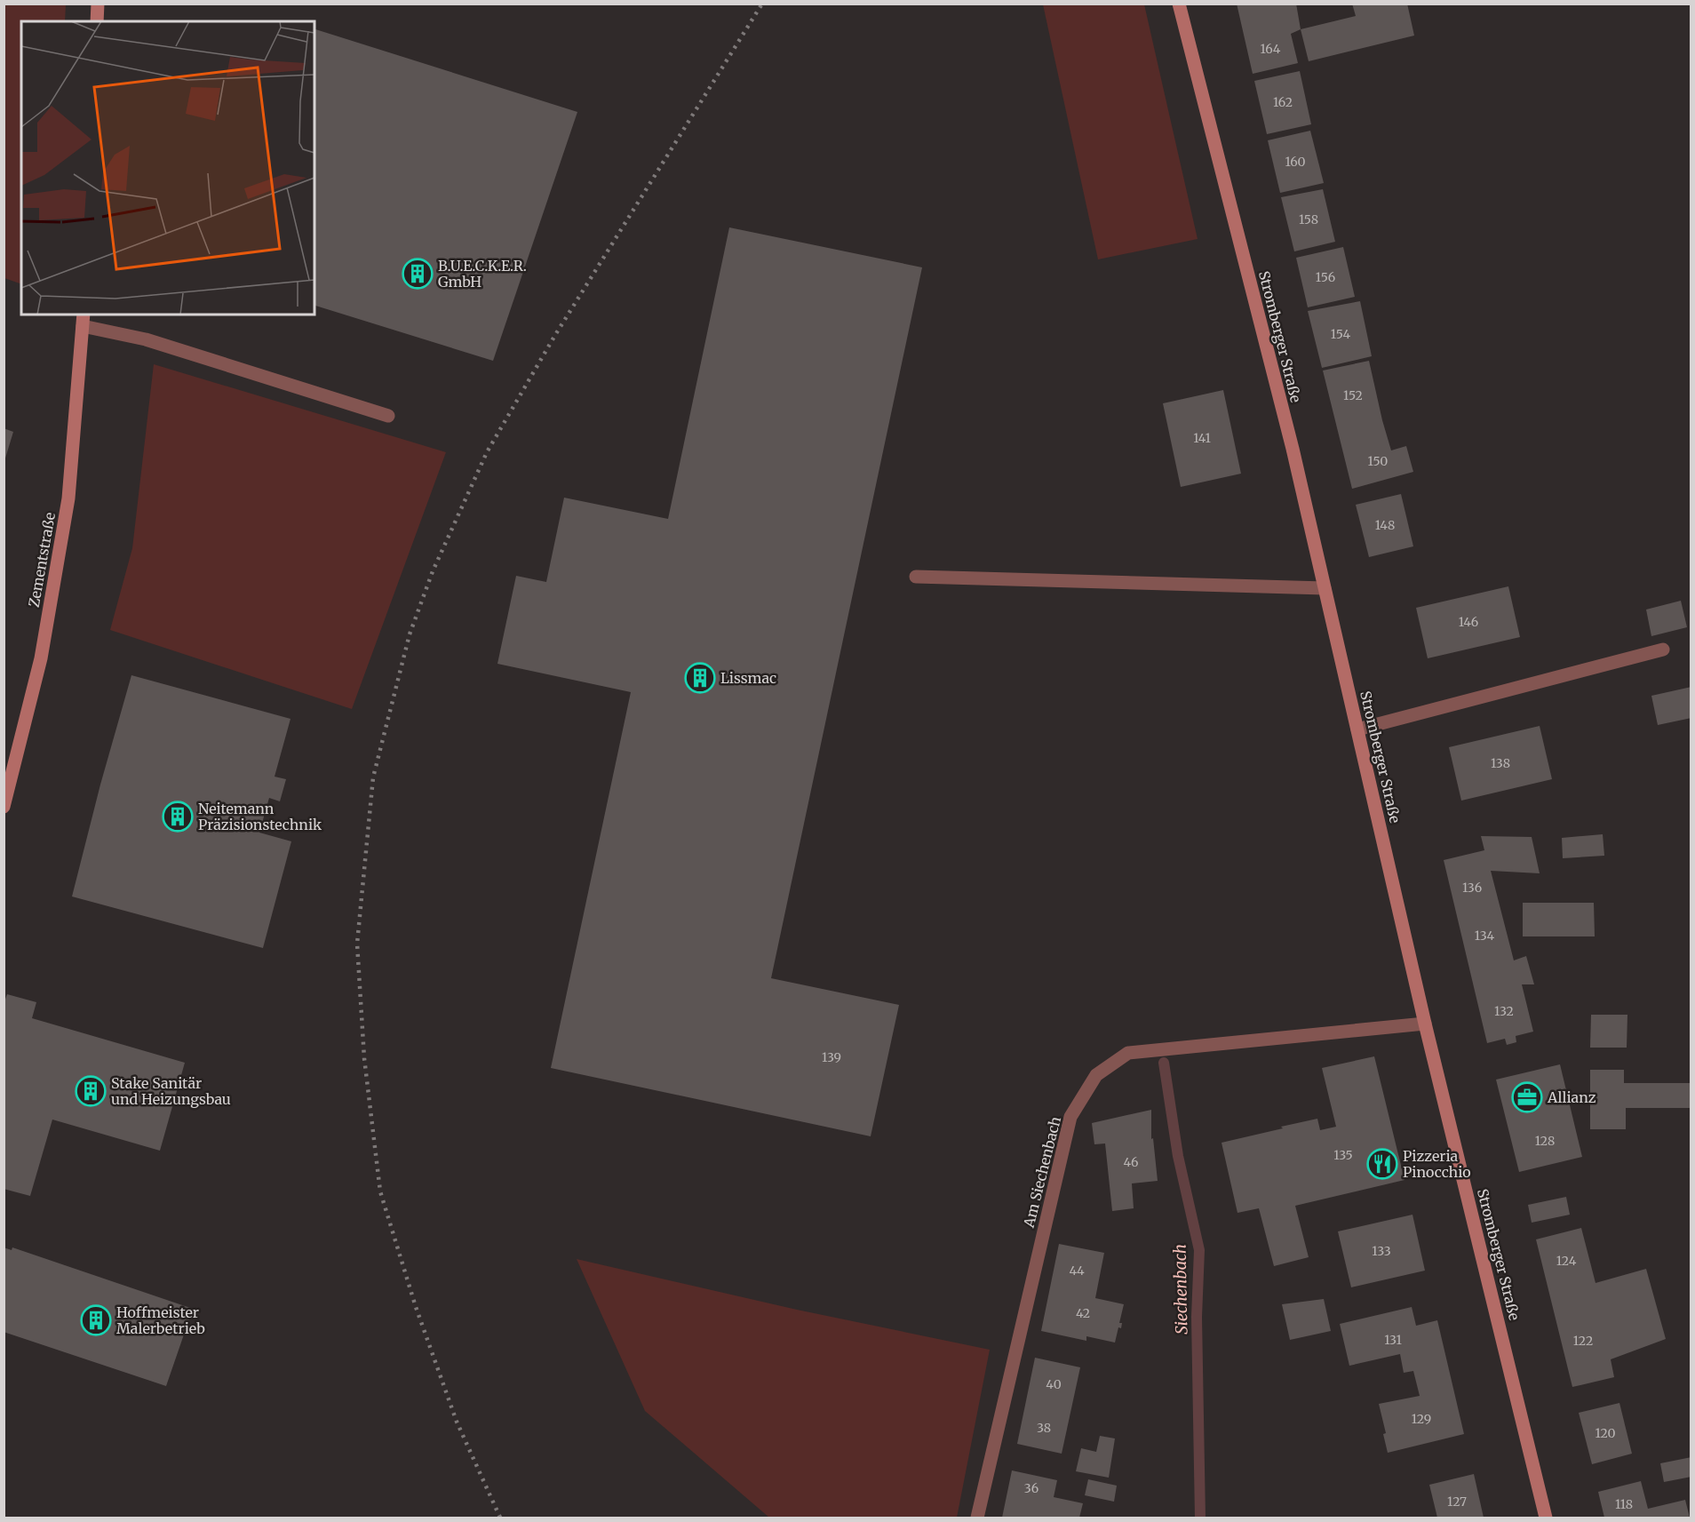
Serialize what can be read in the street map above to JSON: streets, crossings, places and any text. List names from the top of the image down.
{
  "streets": {
    "main road": ["Stromberger Straße", "Zementstraße"],
    "lane": ["Am Siechenbach"]
  },
  "crossings": [
    ["Stromberger Straße", "Am Siechenbach"]
  ],
  "water": ["Siechenbach"],
  "places": {
    "building": [
      "B.U.E.C.K.E.R. GmbH",
      "Lissmac",
      "Neitemann Präzisionstechnik",
      "Stake Sanitär und Heizungsbau",
      "Hoffmeister Malerbetrieb"
    ],
    "office": ["Allianz"],
    "restaurant": ["Pizzeria Pinocchio"]
  },
  "house_numbers": [
    "164",
    "162",
    "160",
    "158",
    "156",
    "154",
    "152",
    "141",
    "150",
    "148",
    "146",
    "138",
    "136",
    "134",
    "132",
    "139",
    "128",
    "135",
    "46",
    "133",
    "124",
    "44",
    "42",
    "131",
    "122",
    "40",
    "129",
    "38",
    "120",
    "36",
    "127",
    "118"
  ]
}
